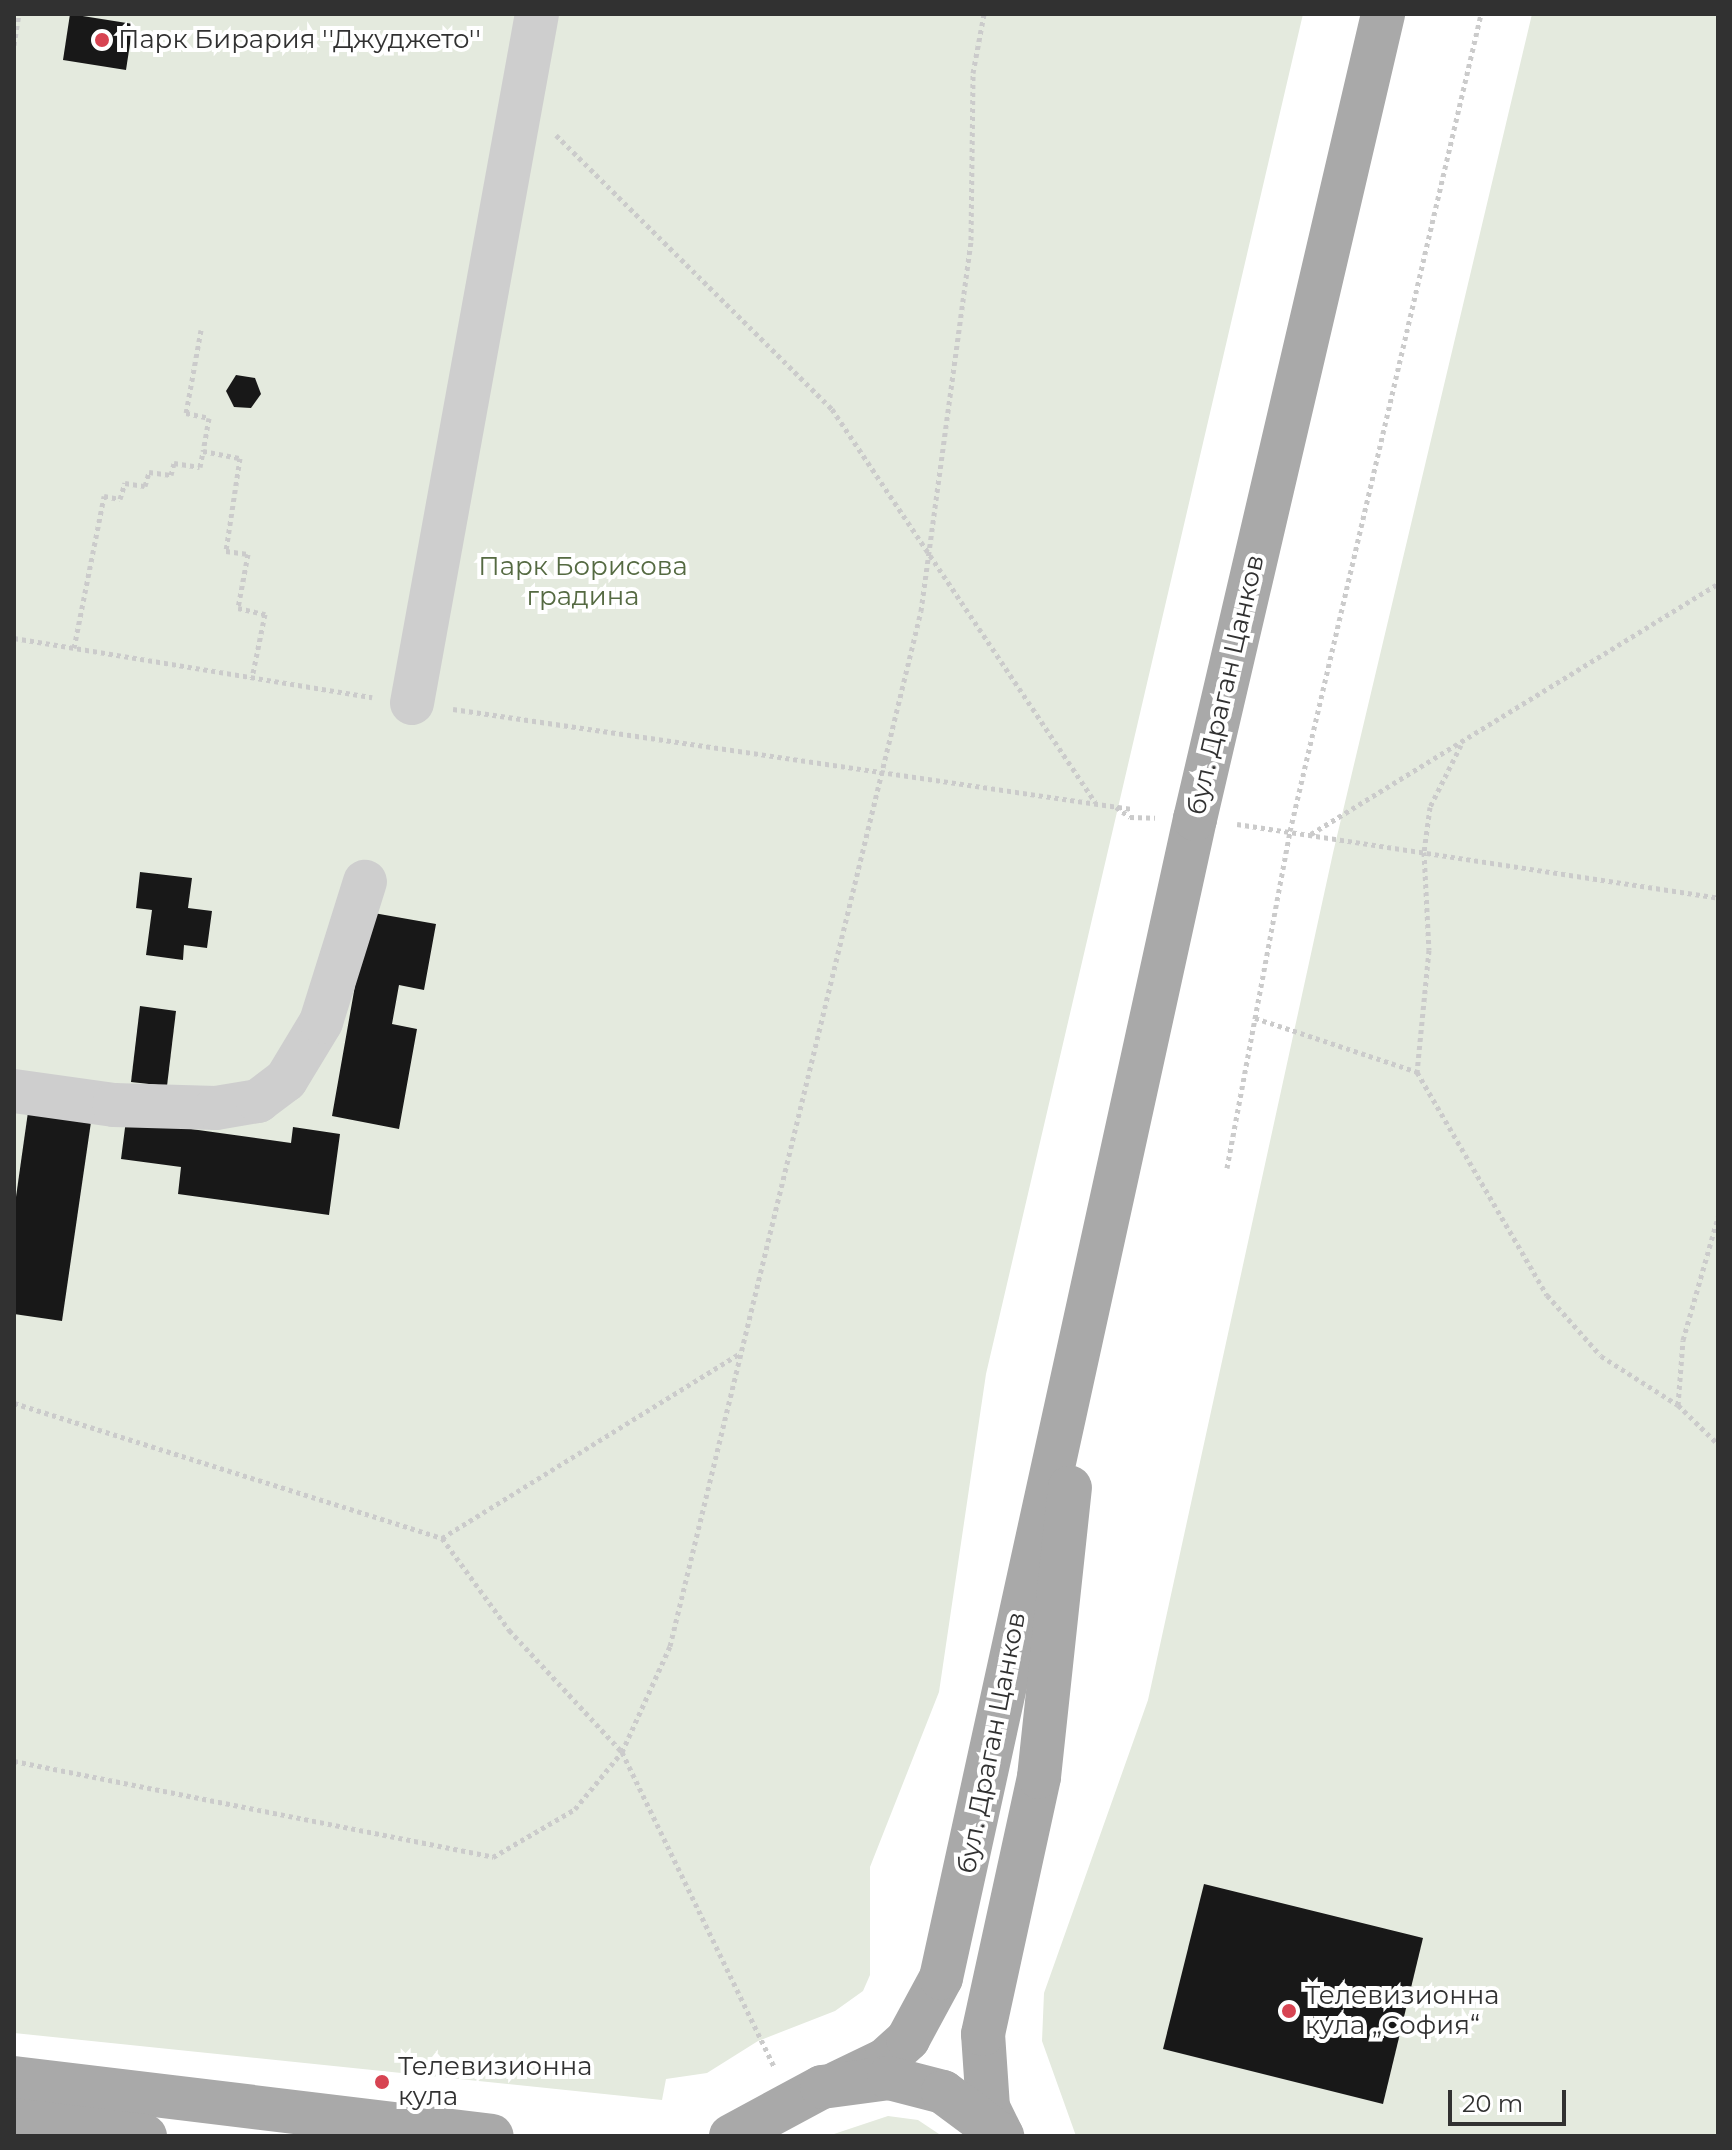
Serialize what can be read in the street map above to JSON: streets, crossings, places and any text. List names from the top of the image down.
{
  "streets": {
    "main road": ["бул. Драган Цанков"]
  },
  "parks": ["Парк Борисова градина"],
  "places": ["Парк Бирария ''Джуджето''", "Телевизионна кула „София“", "Телевизионна кула"],
  "scale_bar": "20 m"
}
